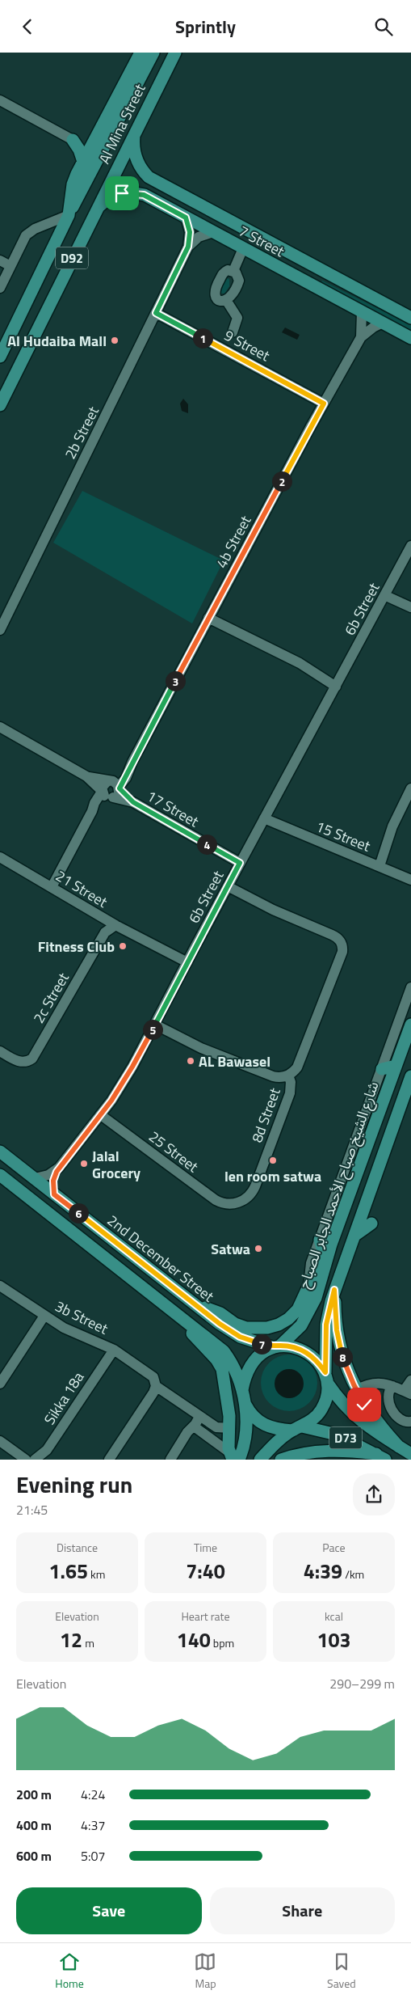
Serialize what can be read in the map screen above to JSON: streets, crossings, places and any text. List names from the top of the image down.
{
  "streets": {
    "main road": [
      "Al Mina Street",
      "7 Street",
      "D92",
      "شارع الشيخ صباح الأحمد الجابر الصباح",
      "2nd December Street",
      "D73"
    ],
    "street": [
      "9 Street",
      "2b Street",
      "4b Street",
      "6b Street",
      "17 Street",
      "15 Street",
      "21 Street",
      "2c Street",
      "8d Street",
      "25 Street",
      "3b Street",
      "Sikka 18a"
    ]
  },
  "crossings": [
    ["Al Mina Street", "7 Street"],
    ["7 Street", "2b Street"],
    ["7 Street", "4b Street"],
    ["9 Street", "2b Street"],
    ["9 Street", "4b Street"],
    ["4b Street", "17 Street"],
    ["4b Street", "21 Street"],
    ["6b Street", "17 Street"],
    ["6b Street", "15 Street"],
    ["6b Street", "21 Street"],
    ["6b Street", "8d Street"],
    ["6b Street", "25 Street"],
    ["6b Street", "2nd December Street"],
    ["21 Street", "2c Street"],
    ["8d Street", "25 Street"],
    ["شارع الشيخ صباح الأحمد الجابر الصباح", "2nd December Street"],
    ["شارع الشيخ صباح الأحمد الجابر الصباح", "D73"],
    ["2nd December Street", "D73"],
    ["3b Street", "Sikka 18a"]
  ],
  "places": [
    "Al Hudaiba Mall",
    "Fitness Club",
    "AL Bawasel",
    "len room satwa",
    "Jalal Grocery",
    "Satwa"
  ],
  "page": {
    "header": "Sprintly",
    "pins": [
      "1",
      "2",
      "3",
      "4",
      "5",
      "6",
      "7",
      "8"
    ],
    "heading": ["Evening run", "21:45"],
    "stats": [
      ["Distance", "1.65 km"],
      ["Time", "7:40"],
      ["Pace", "4:39 /km"],
      ["Elevation", "12 m"],
      ["Heart rate", "140 bpm"],
      ["kcal", "103"]
    ],
    "chart": ["Elevation", "290–299 m"],
    "list": [
      {
        "name": "200 m",
        "note": "4:24"
      },
      {
        "name": "400 m",
        "note": "4:37"
      },
      {
        "name": "600 m",
        "note": "5:07"
      }
    ],
    "buttons": ["Save", "Share"],
    "tabs": ["Home", "Map", "Saved"]
  }
}
